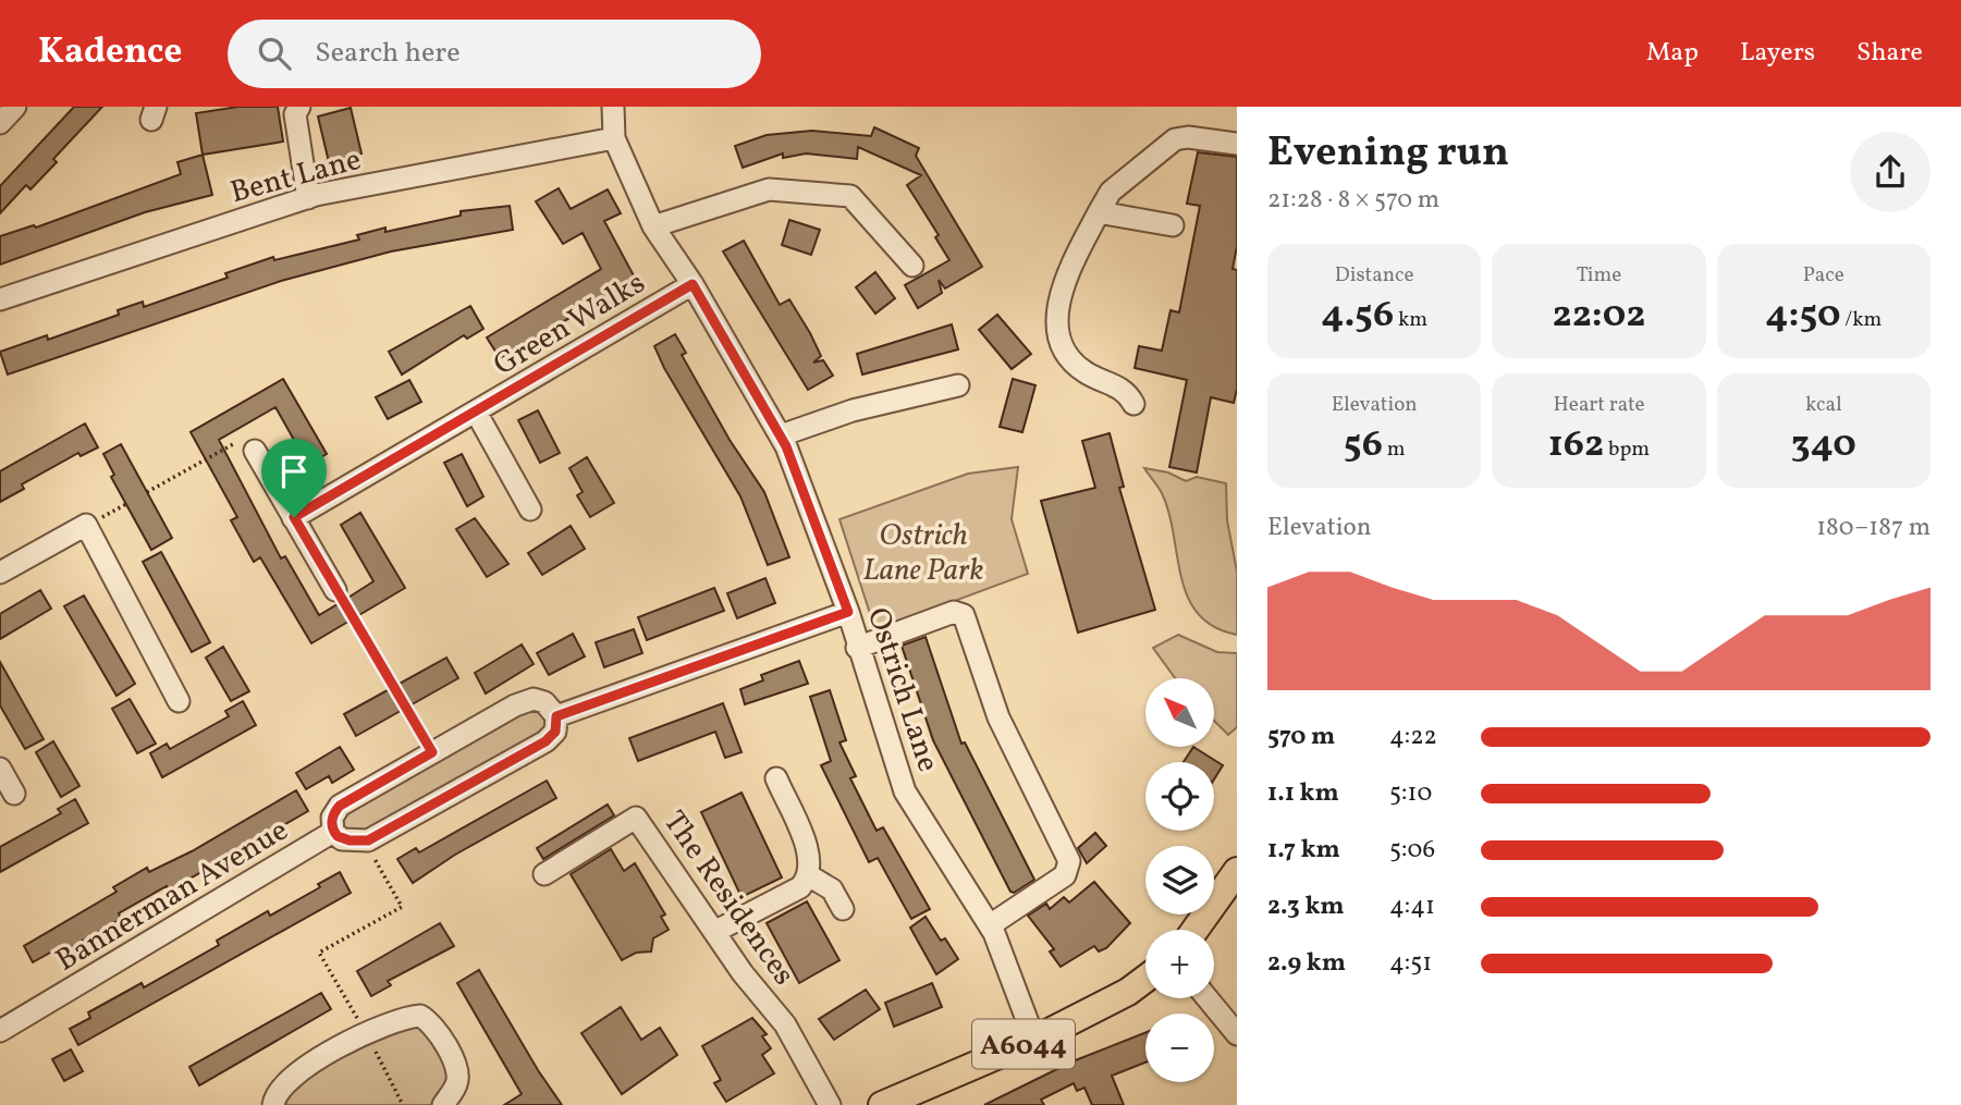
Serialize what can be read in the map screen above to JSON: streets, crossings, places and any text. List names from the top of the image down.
{
  "streets": {
    "main road": ["A6044"],
    "street": [
      "Bent Lane",
      "Green Walks",
      "Ostrich Lane",
      "Bannerman Avenue",
      "The Residences"
    ]
  },
  "crossings": [
    ["Bent Lane", "Ostrich Lane"],
    ["Green Walks", "Ostrich Lane"],
    ["Ostrich Lane", "A6044"]
  ],
  "parks": ["Ostrich Lane Park"],
  "north": "top left",
  "page": {
    "header": "Kadence",
    "search": "Search here",
    "nav": ["Map", "Layers", "Share"],
    "heading": ["Evening run", "21:28 · 8 × 570 m"],
    "stats": [
      ["Distance", "4.56 km"],
      ["Time", "22:02"],
      ["Pace", "4:50 /km"],
      ["Elevation", "56 m"],
      ["Heart rate", "162 bpm"],
      ["kcal", "340"]
    ],
    "chart": ["Elevation", "180–187 m"],
    "map_buttons": ["+", "−"],
    "list": [
      {
        "name": "570 m",
        "note": "4:22"
      },
      {
        "name": "1.1 km",
        "note": "5:10"
      },
      {
        "name": "1.7 km",
        "note": "5:06"
      },
      {
        "name": "2.3 km",
        "note": "4:41"
      },
      {
        "name": "2.9 km",
        "note": "4:51"
      }
    ]
  }
}
